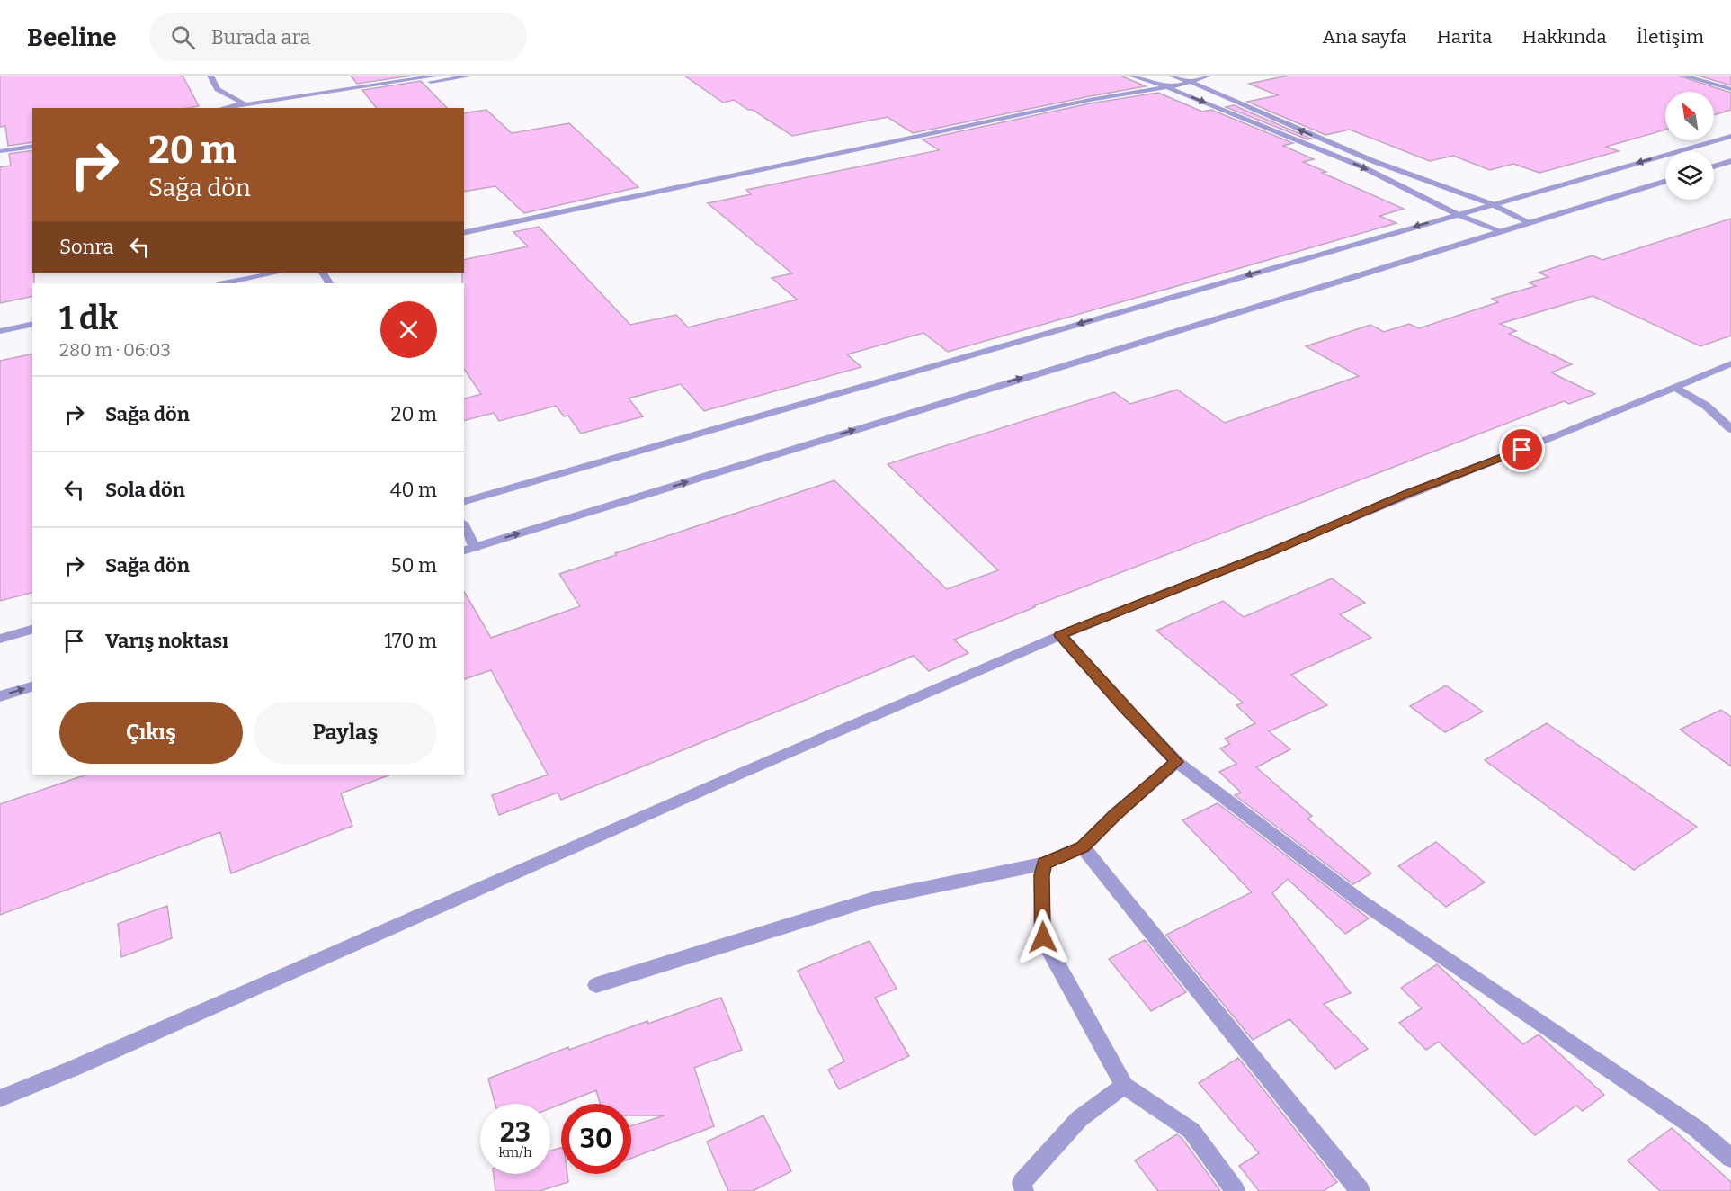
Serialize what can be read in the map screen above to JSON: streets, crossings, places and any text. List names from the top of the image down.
{
  "north": "top left",
  "page": {
    "header": "Beeline",
    "search": "Burada ara",
    "nav": [
      "Ana sayfa",
      "Harita",
      "Hakkında",
      "İletişim"
    ],
    "turn": ["20 m", "Sağa dön"],
    "then": "Sonra",
    "heading": ["1 dk", "280 m · 06:03"],
    "list": [
      {
        "name": "Sağa dön",
        "value": "20 m"
      },
      {
        "name": "Sola dön",
        "value": "40 m"
      },
      {
        "name": "Sağa dön",
        "value": "50 m"
      },
      {
        "name": "Varış noktası",
        "value": "170 m"
      }
    ],
    "buttons": ["Çıkış", "Paylaş"],
    "speed": "23 km/h",
    "limit": "30"
  }
}
